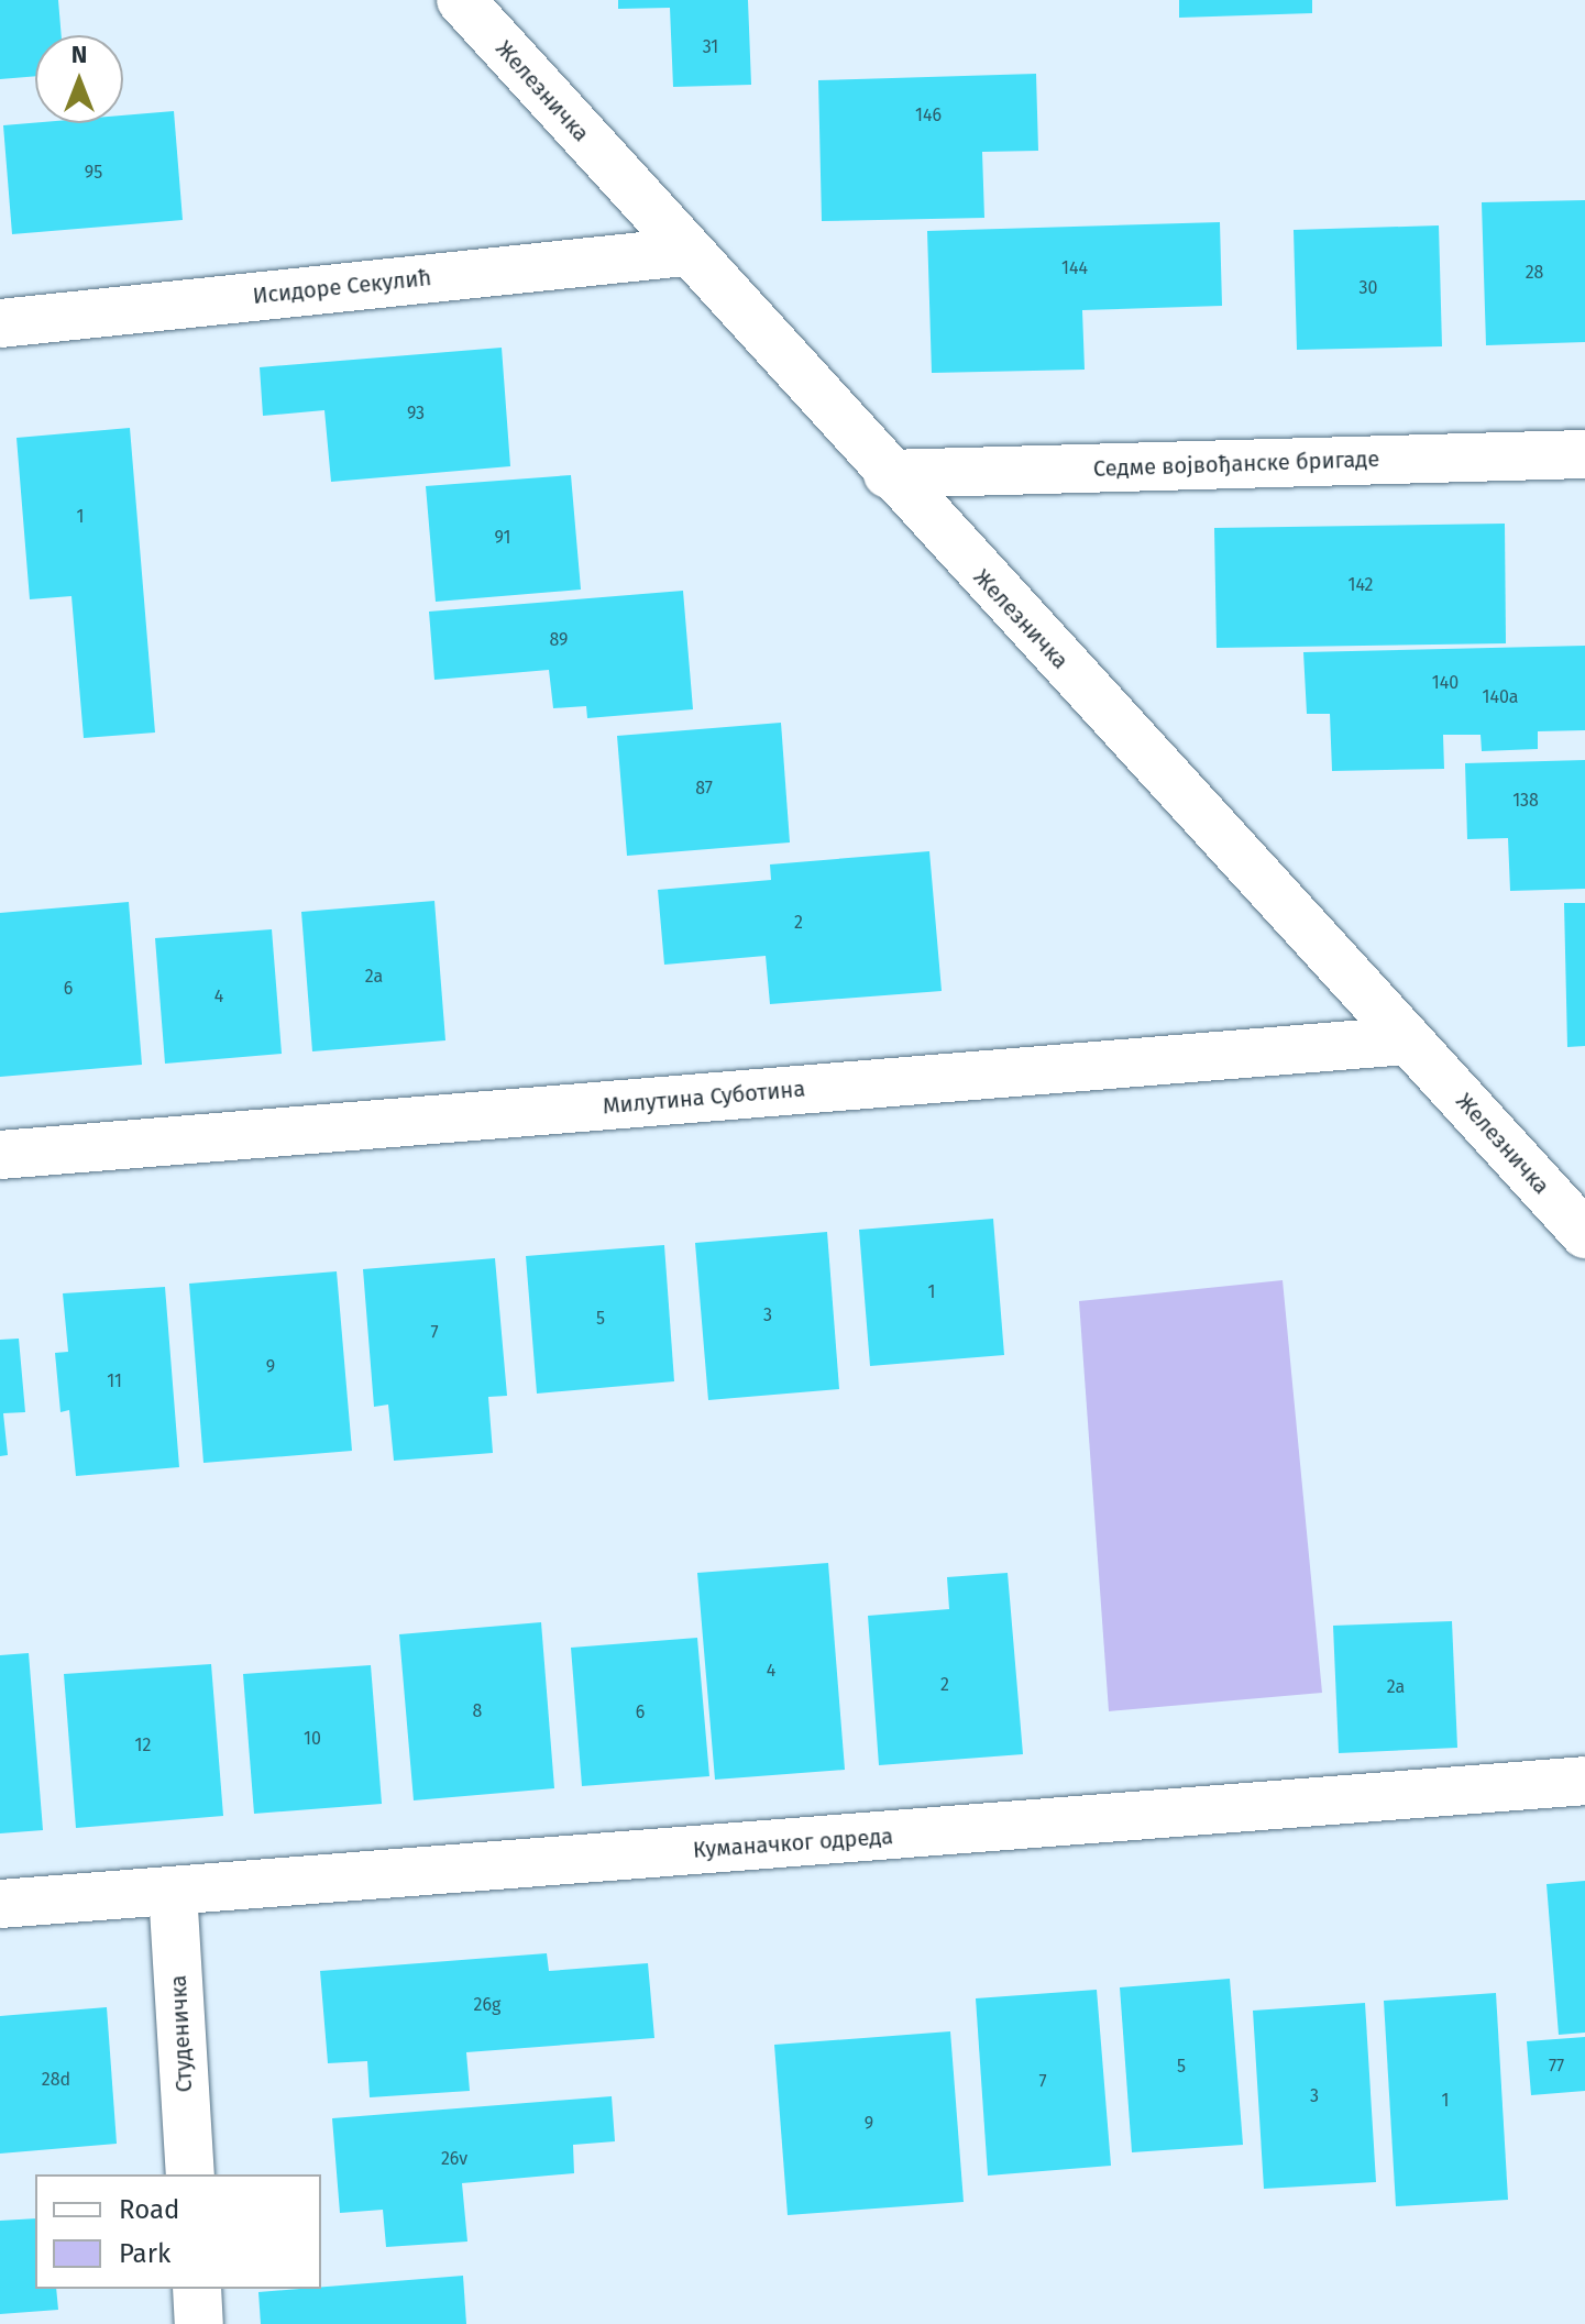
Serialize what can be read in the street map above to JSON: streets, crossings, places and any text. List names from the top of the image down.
{
  "streets": {
    "street": [
      "Железничка",
      "Исидоре Секулић",
      "Седме војвођанске бригаде",
      "Милутина Суботина",
      "Куманачког одреда",
      "Студеничка"
    ]
  },
  "crossings": [
    ["Железничка", "Исидоре Секулић"],
    ["Железничка", "Седме војвођанске бригаде"],
    ["Железничка", "Милутина Суботина"],
    ["Куманачког одреда", "Студеничка"]
  ],
  "house_numbers": [
    "31",
    "146",
    "95",
    "144",
    "28",
    "30",
    "93",
    "1",
    "91",
    "142",
    "89",
    "140",
    "140a",
    "87",
    "138",
    "2",
    "2a",
    "6",
    "4",
    "1",
    "3",
    "5",
    "7",
    "9",
    "11",
    "4",
    "2",
    "2a",
    "8",
    "6",
    "10",
    "12",
    "26g",
    "5",
    "77",
    "28d",
    "7",
    "3",
    "1",
    "9",
    "26v"
  ],
  "legend": ["Road", "Park"],
  "north": "top"
}
